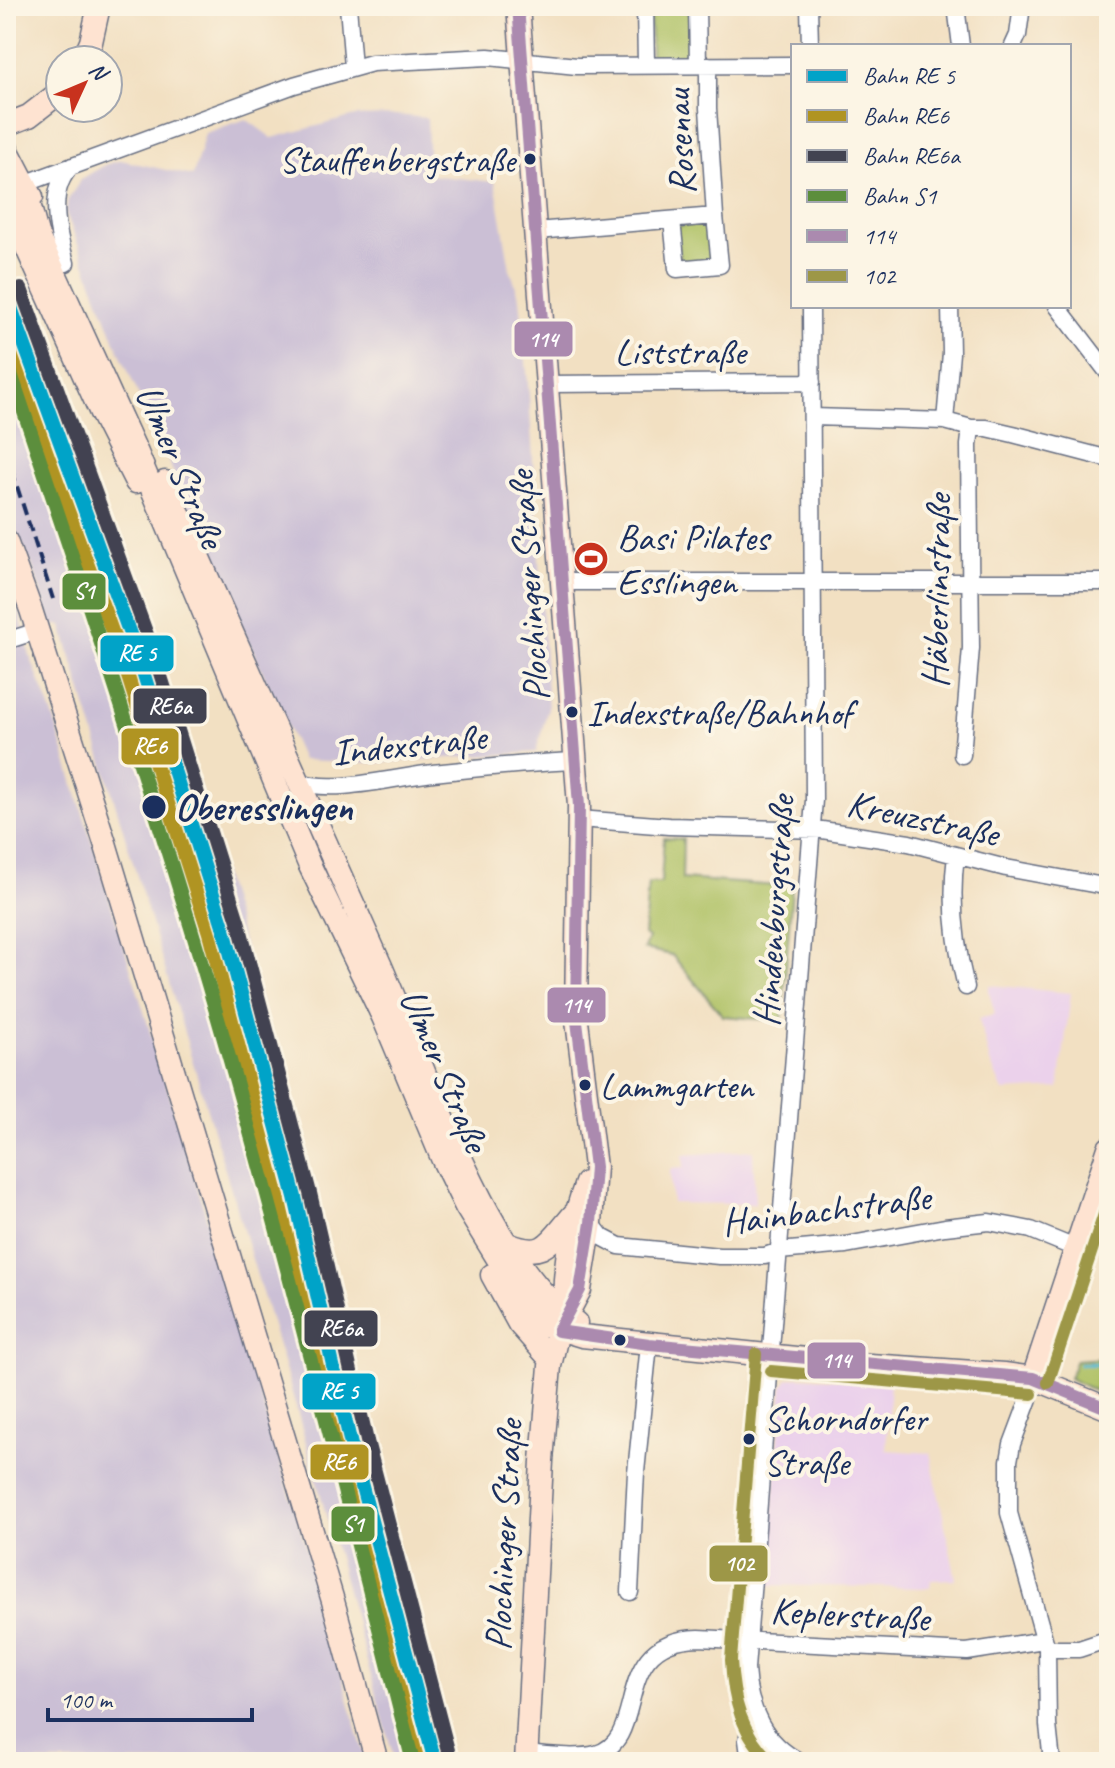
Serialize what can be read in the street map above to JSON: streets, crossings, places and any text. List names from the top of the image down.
{
  "streets": {
    "main road": ["Ulmer Straße", "Plochinger Straße"],
    "street": [
      "Rosenau",
      "Liststraße",
      "Häberlinstraße",
      "Indexstraße",
      "Kreuzstraße",
      "Hindenburgstraße",
      "Hainbachstraße",
      "Keplerstraße"
    ]
  },
  "crossings": [
    ["Rosenau", "Plochinger Straße"],
    ["Liststraße", "Plochinger Straße"],
    ["Liststraße", "Hindenburgstraße"],
    ["Ulmer Straße", "Plochinger Straße"],
    ["Ulmer Straße", "Indexstraße"],
    ["Plochinger Straße", "Indexstraße"],
    ["Plochinger Straße", "Kreuzstraße"],
    ["Plochinger Straße", "Hainbachstraße"],
    ["Plochinger Straße", "Keplerstraße"],
    ["Kreuzstraße", "Hindenburgstraße"],
    ["Hindenburgstraße", "Hainbachstraße"],
    ["Hindenburgstraße", "Keplerstraße"]
  ],
  "places": {
    "other": [
      "Stauffenbergstraße",
      "Indexstraße/Bahnhof",
      "Oberesslingen",
      "Lammgarten",
      "Schorndorfer Straße"
    ],
    "sports": ["Basi Pilates Esslingen"]
  },
  "lines": [
    "transit line 114",
    "rail line RE6a",
    "rail line RE6",
    "rail line S1",
    "transit line 102"
  ],
  "legend": [
    "Bahn RE 5",
    "Bahn RE6",
    "Bahn RE6a",
    "Bahn S1",
    "114",
    "102"
  ],
  "scale_bar": "100 m",
  "north": "top right"
}
